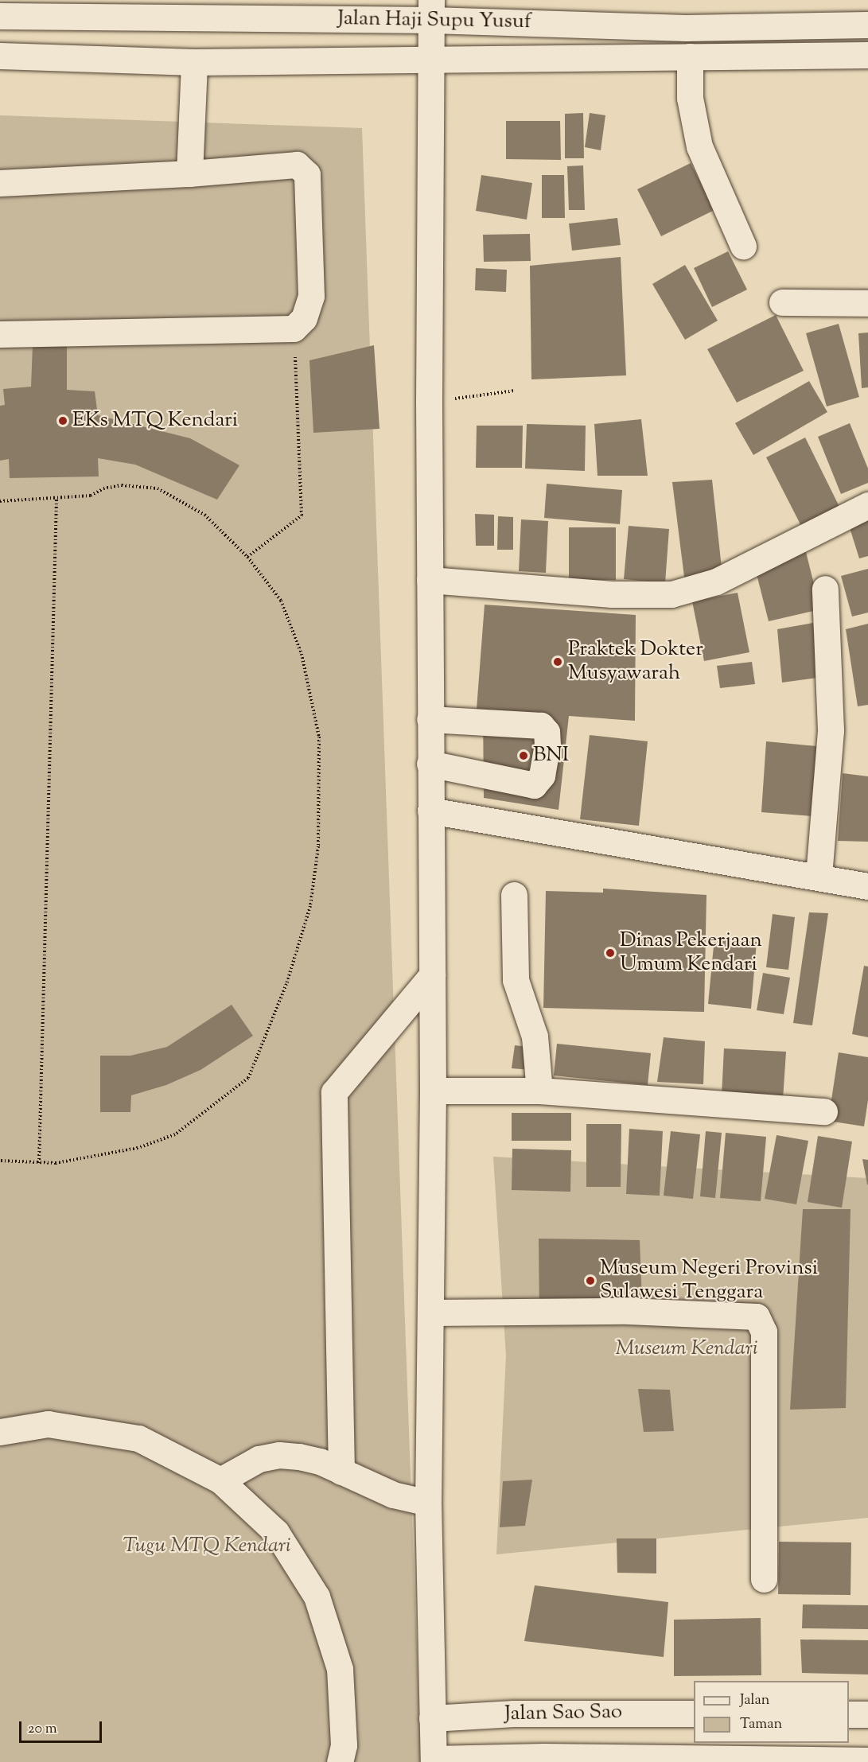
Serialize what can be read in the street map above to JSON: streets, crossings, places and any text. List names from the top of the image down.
{
  "streets": {
    "street": ["Jalan Haji Supu Yusuf", "Jalan Sao Sao"]
  },
  "parks": ["Museum Kendari", "Tugu MTQ Kendari"],
  "places": [
    "EKs MTQ Kendari",
    "Praktek Dokter Musyawarah",
    "BNI",
    "Dinas Pekerjaan Umum Kendari",
    "Museum Negeri Provinsi Sulawesi Tenggara"
  ],
  "legend": ["Jalan", "Taman"],
  "scale_bar": "20 m"
}
